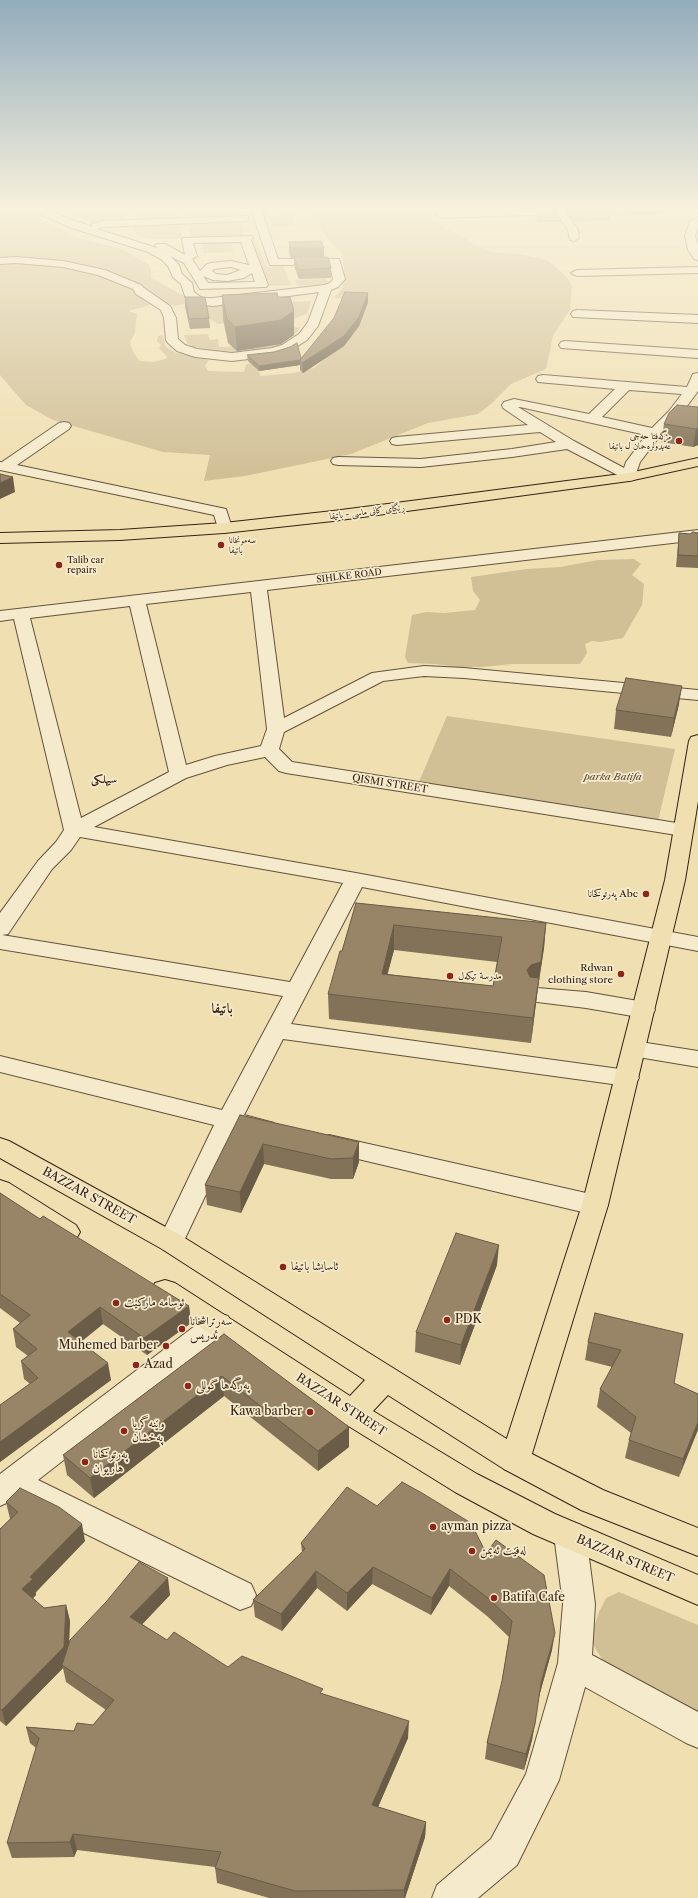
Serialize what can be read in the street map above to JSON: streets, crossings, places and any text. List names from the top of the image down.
{
  "streets": {
    "main road": ["ڕێگای کانی ماسی - باتيفا", "BAZZAR STREET"],
    "street": ["SIHLKE ROAD", "QISMI STREET"]
  },
  "districts": ["سيهلكى", "باتیفا"],
  "parks": ["parka Batifa"],
  "places": [
    "مزگەفتا حەجی عەبدولرەحمان ل باتیفا",
    "سه‌مونخانا باتيفا",
    "Talib car repairs",
    "په‌رتوكخانا Abc",
    "Rdwan clothing store",
    "مدرسة تيكه‌ل",
    "ئاسایشا باتیفا",
    "ئوسامە مارکێت",
    "PDK",
    "سەرتراشخانا ئدریس",
    "Muhemed barber",
    "Azad",
    "په‌رگه‌ها گوللی",
    "Kawa barber",
    "وێنه‌گریا په‌خشان",
    "په‌رتوكخانا هاریوان",
    "ayman pizza",
    "لەفێت ئەیمن",
    "Batifa Cafe"
  ]
}
